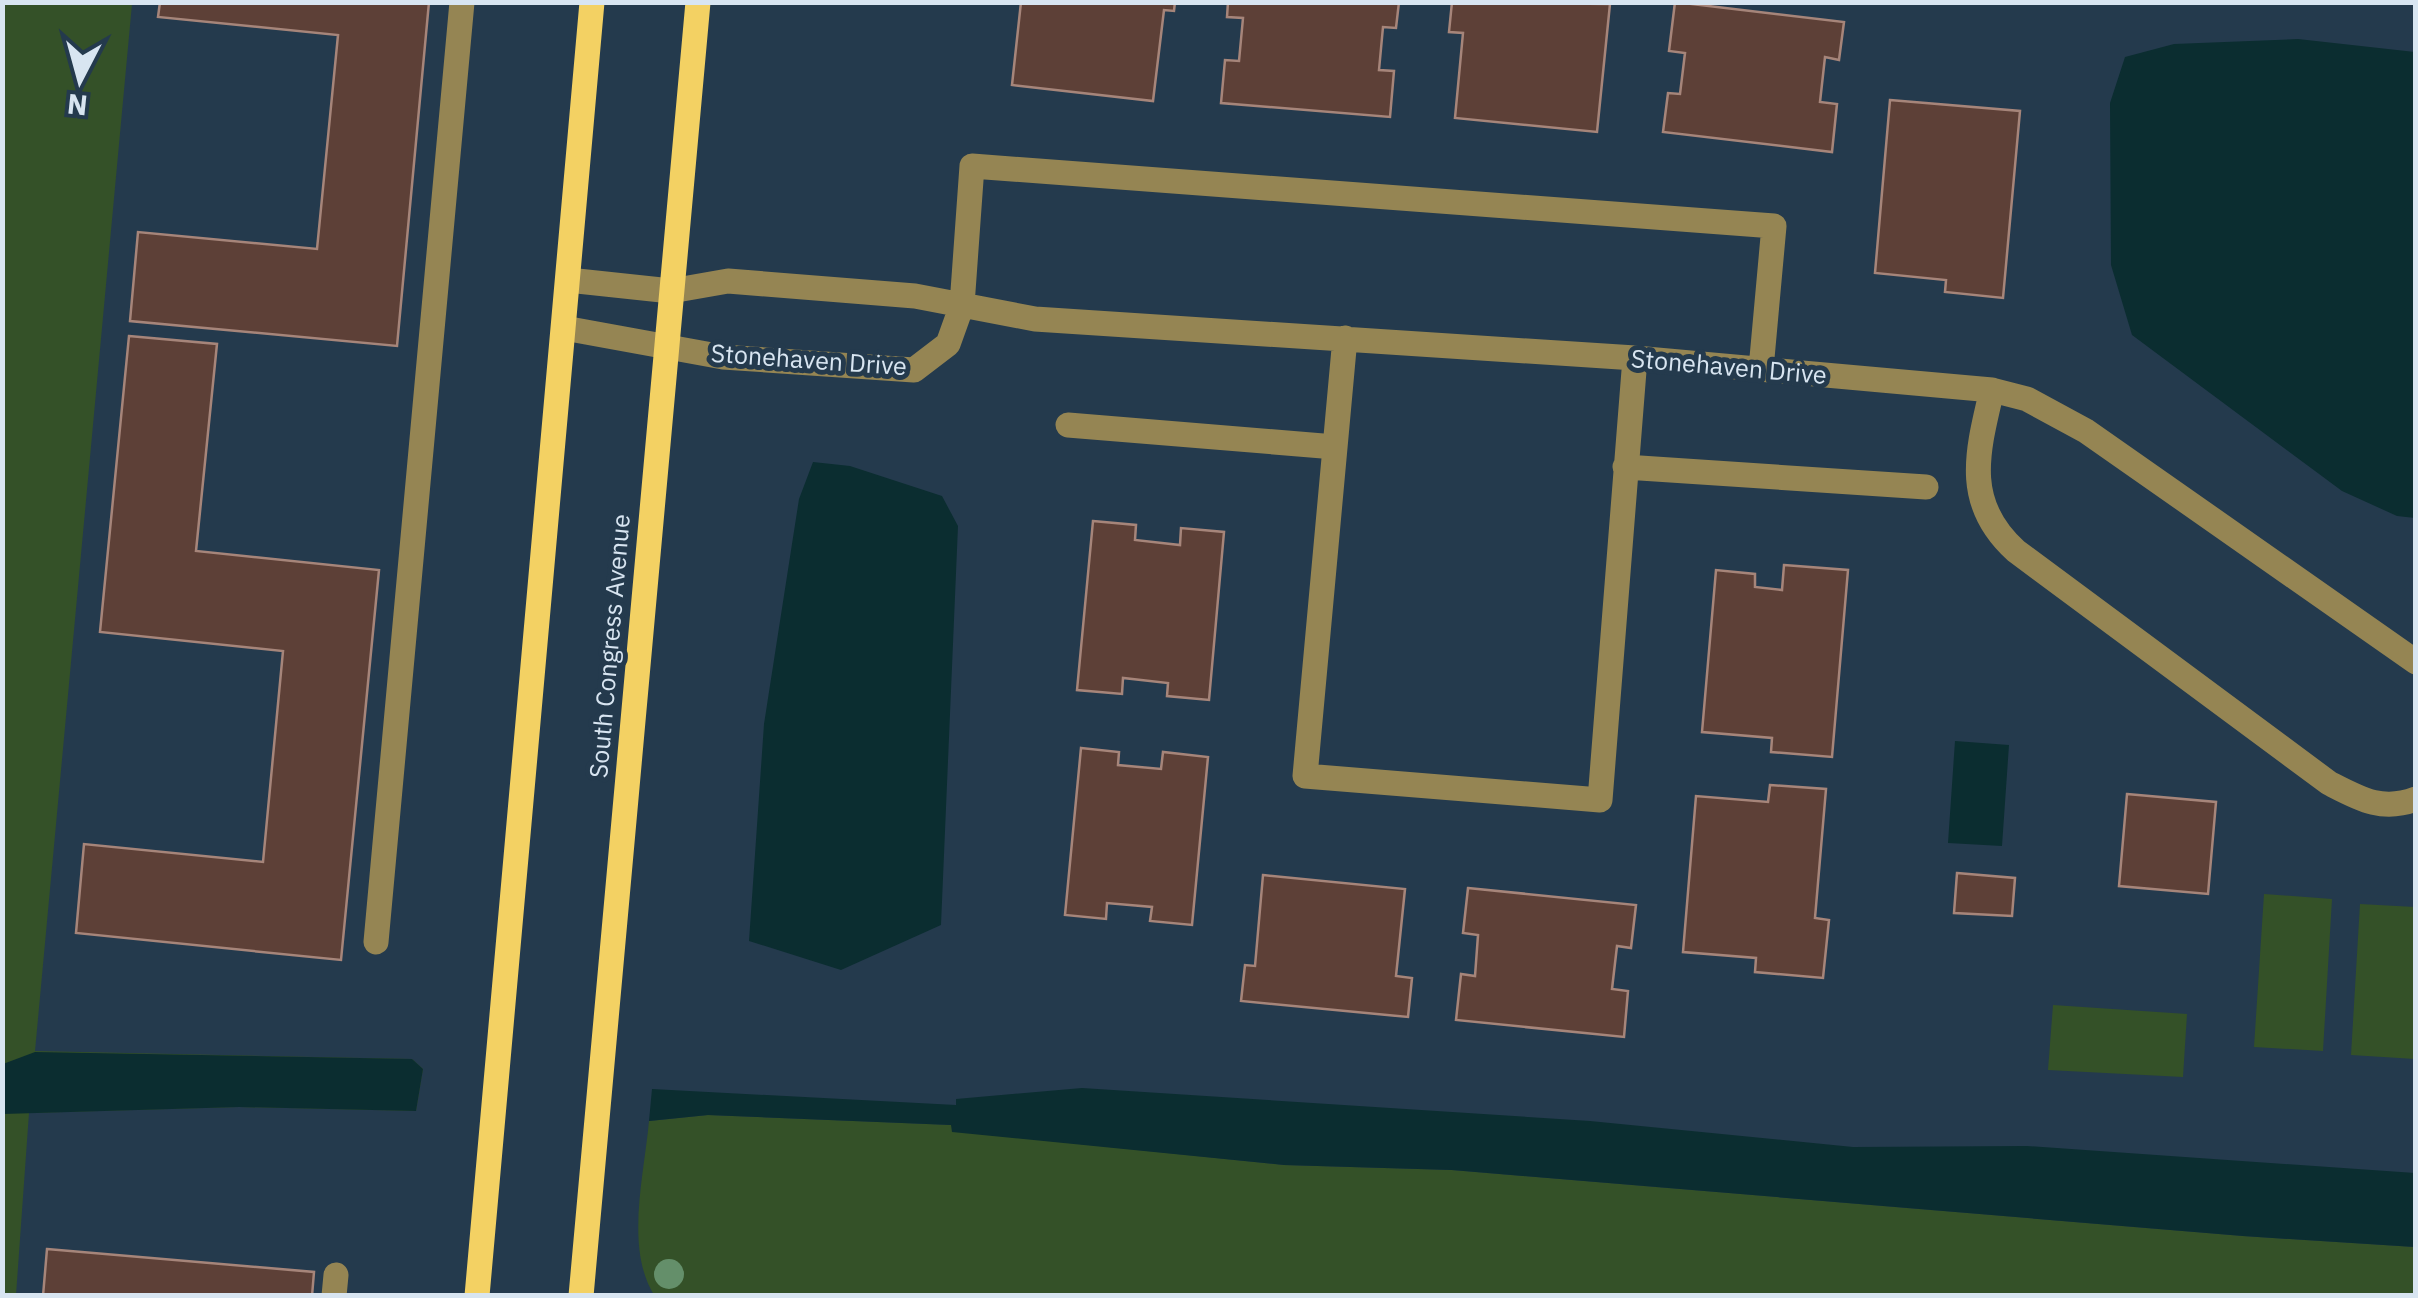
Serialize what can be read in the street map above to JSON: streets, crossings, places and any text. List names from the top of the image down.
{
  "streets": {
    "main road": ["South Congress Avenue"],
    "street": ["Stonehaven Drive"]
  },
  "crossings": [
    ["Stonehaven Drive", "South Congress Avenue"]
  ],
  "north": "bottom"
}
